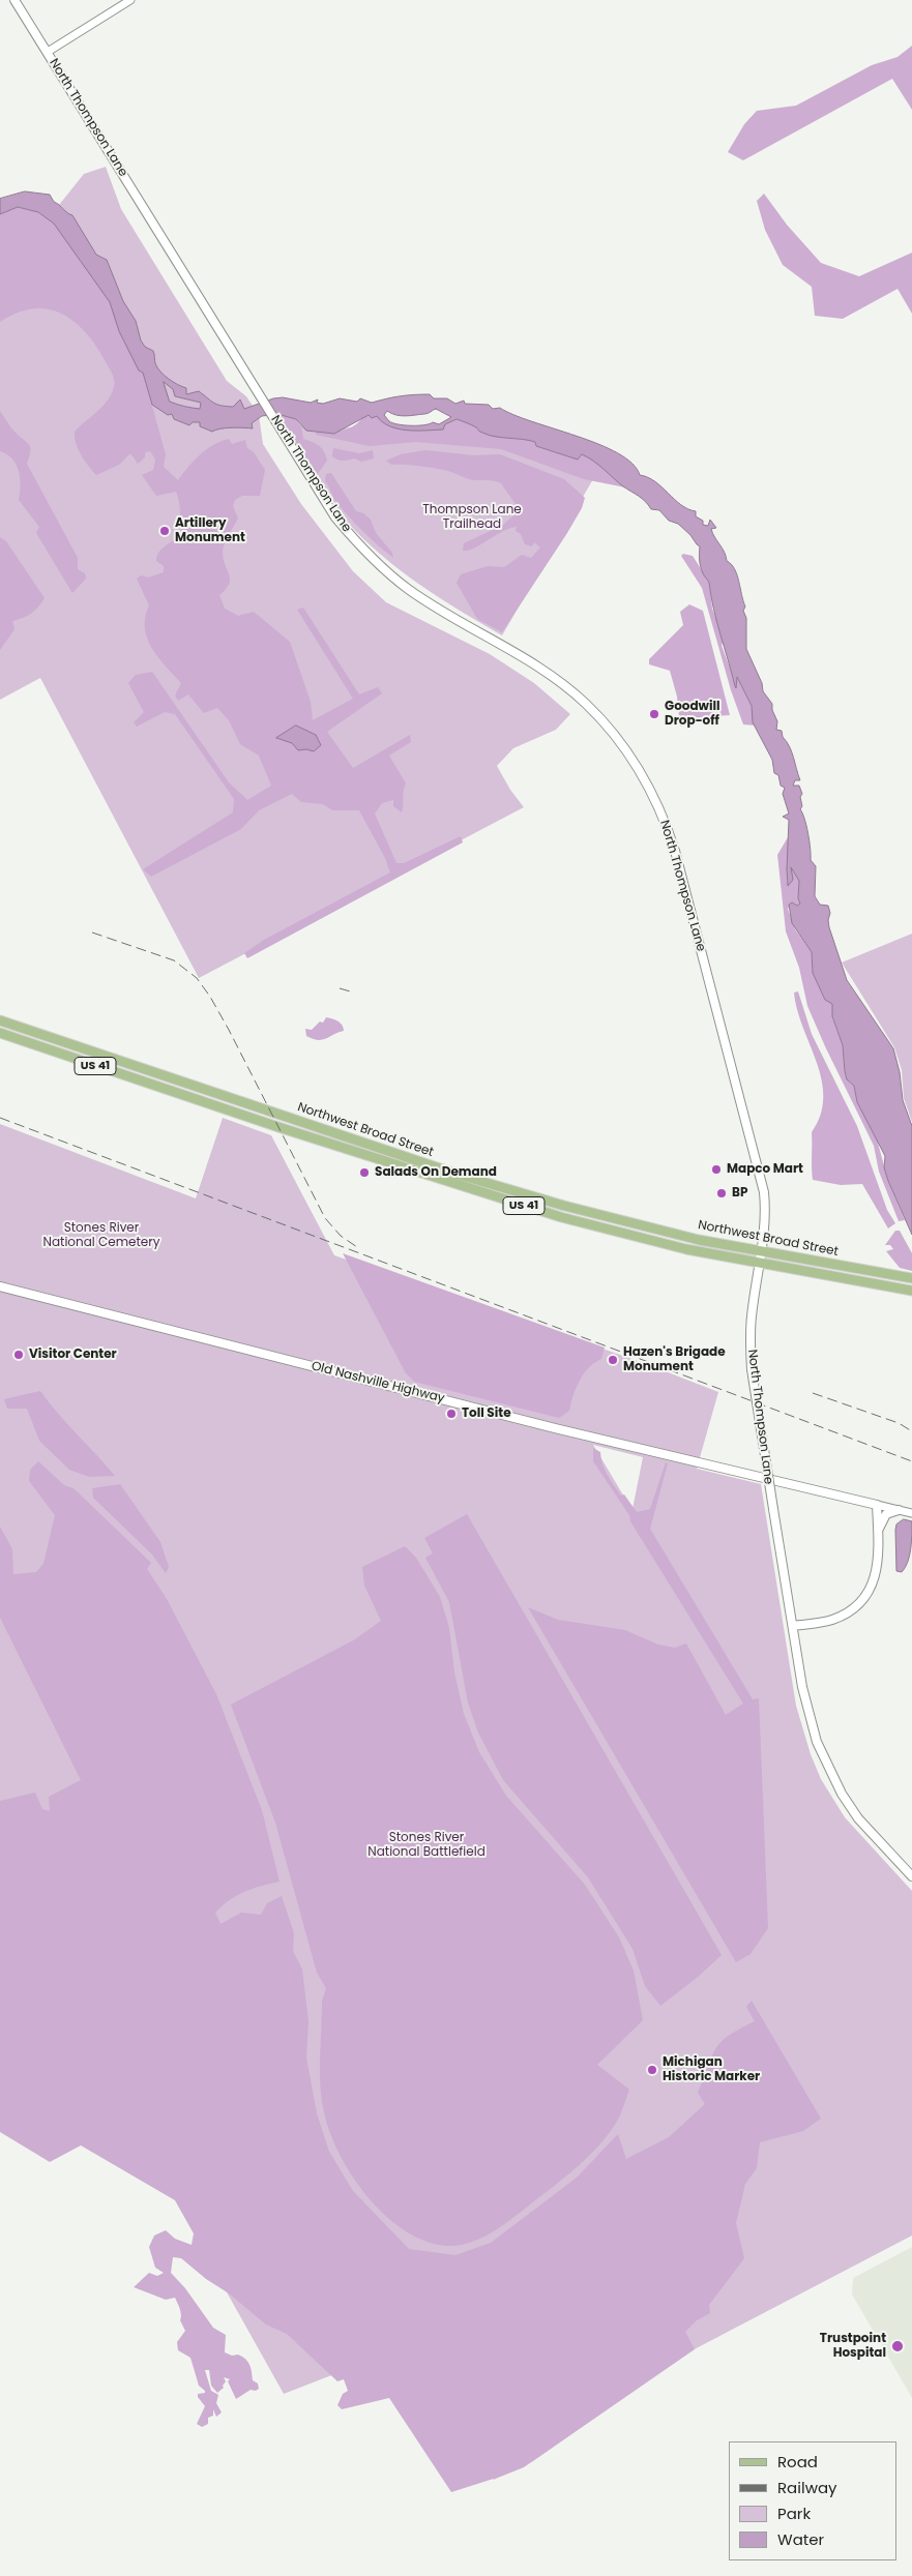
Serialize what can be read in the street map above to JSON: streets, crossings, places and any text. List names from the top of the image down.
{
  "streets": {
    "main road": [
      "North Thompson Lane",
      "US 41",
      "Northwest Broad Street",
      "Old Nashville Highway"
    ]
  },
  "crossings": [
    ["North Thompson Lane", "Northwest Broad Street"]
  ],
  "parks": ["Thompson Lane Trailhead", "Stones River National Cemetery", "Stones River National Battlefield"],
  "places": [
    "Artillery Monument",
    "Goodwill Drop-off",
    "Mapco Mart",
    "Salads On Demand",
    "BP",
    "Visitor Center",
    "Hazen's Brigade Monument",
    "Toll Site",
    "Michigan Historic Marker",
    "Trustpoint Hospital"
  ],
  "legend": [
    "Road",
    "Railway",
    "Park",
    "Water"
  ]
}
